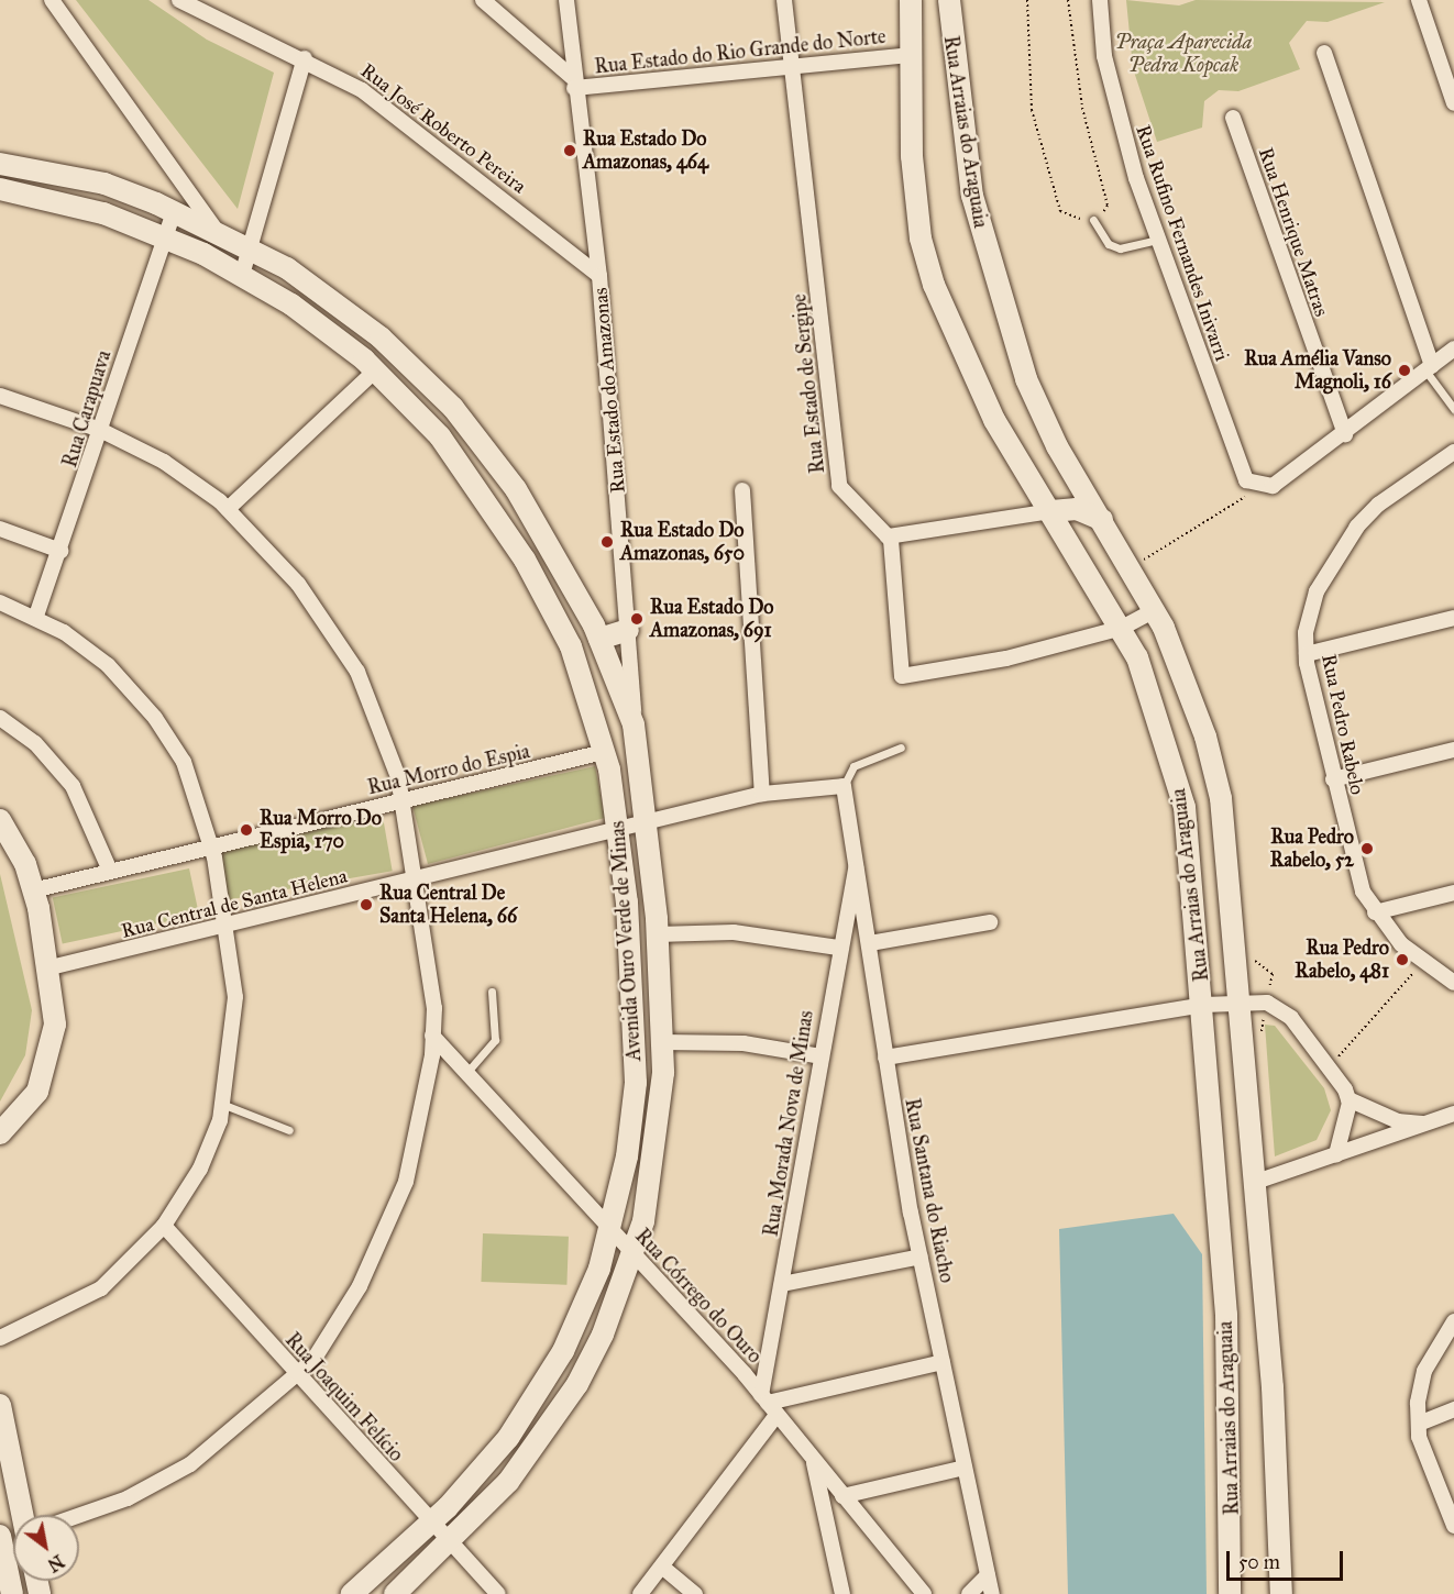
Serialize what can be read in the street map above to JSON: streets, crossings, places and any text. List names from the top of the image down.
{
  "streets": {
    "main road": ["Rua Arraias do Araguaia", "Rua Estado do Amazonas", "Avenida Ouro Verde de Minas"],
    "street": [
      "Rua Estado do Rio Grande do Norte",
      "Rua José Roberto Pereira",
      "Rua Henrique Matras",
      "Rua Rufino Fernandes Inivarri",
      "Rua Estado de Sergipe",
      "Rua Carapuava",
      "Rua Pedro Rabelo",
      "Rua Morro do Espia",
      "Rua Central de Santa Helena",
      "Rua Morada Nova de Minas",
      "Rua Santana do Riacho",
      "Rua Córrego do Ouro",
      "Rua Joaquim Felício"
    ]
  },
  "crossings": [
    ["Rua Estado do Rio Grande do Norte", "Rua Arraias do Araguaia"],
    ["Rua Estado do Rio Grande do Norte", "Rua Estado de Sergipe"],
    ["Rua Estado do Rio Grande do Norte", "Rua Estado do Amazonas"],
    ["Rua José Roberto Pereira", "Rua Estado do Amazonas"],
    ["Rua Estado do Amazonas", "Rua Central de Santa Helena"],
    ["Rua Estado do Amazonas", "Avenida Ouro Verde de Minas"],
    ["Rua Carapuava", "Avenida Ouro Verde de Minas"],
    ["Rua Morro do Espia", "Avenida Ouro Verde de Minas"],
    ["Rua Central de Santa Helena", "Avenida Ouro Verde de Minas"],
    ["Rua Central de Santa Helena", "Rua Santana do Riacho"],
    ["Avenida Ouro Verde de Minas", "Rua Córrego do Ouro"],
    ["Avenida Ouro Verde de Minas", "Rua Joaquim Felício"],
    ["Rua Morada Nova de Minas", "Rua Santana do Riacho"],
    ["Rua Morada Nova de Minas", "Rua Córrego do Ouro"]
  ],
  "parks": ["Praça Aparecida Pedra Kopcak"],
  "places": [
    "Rua Estado Do Amazonas, 464",
    "Rua Amélia Vanso Magnoli, 16",
    "Rua Estado Do Amazonas, 650",
    "Rua Estado Do Amazonas, 691",
    "Rua Morro Do Espia, 170",
    "Rua Pedro Rabelo, 52",
    "Rua Central De Santa Helena, 66",
    "Rua Pedro Rabelo, 481"
  ],
  "scale_bar": "50 m",
  "north": "bottom right"
}
